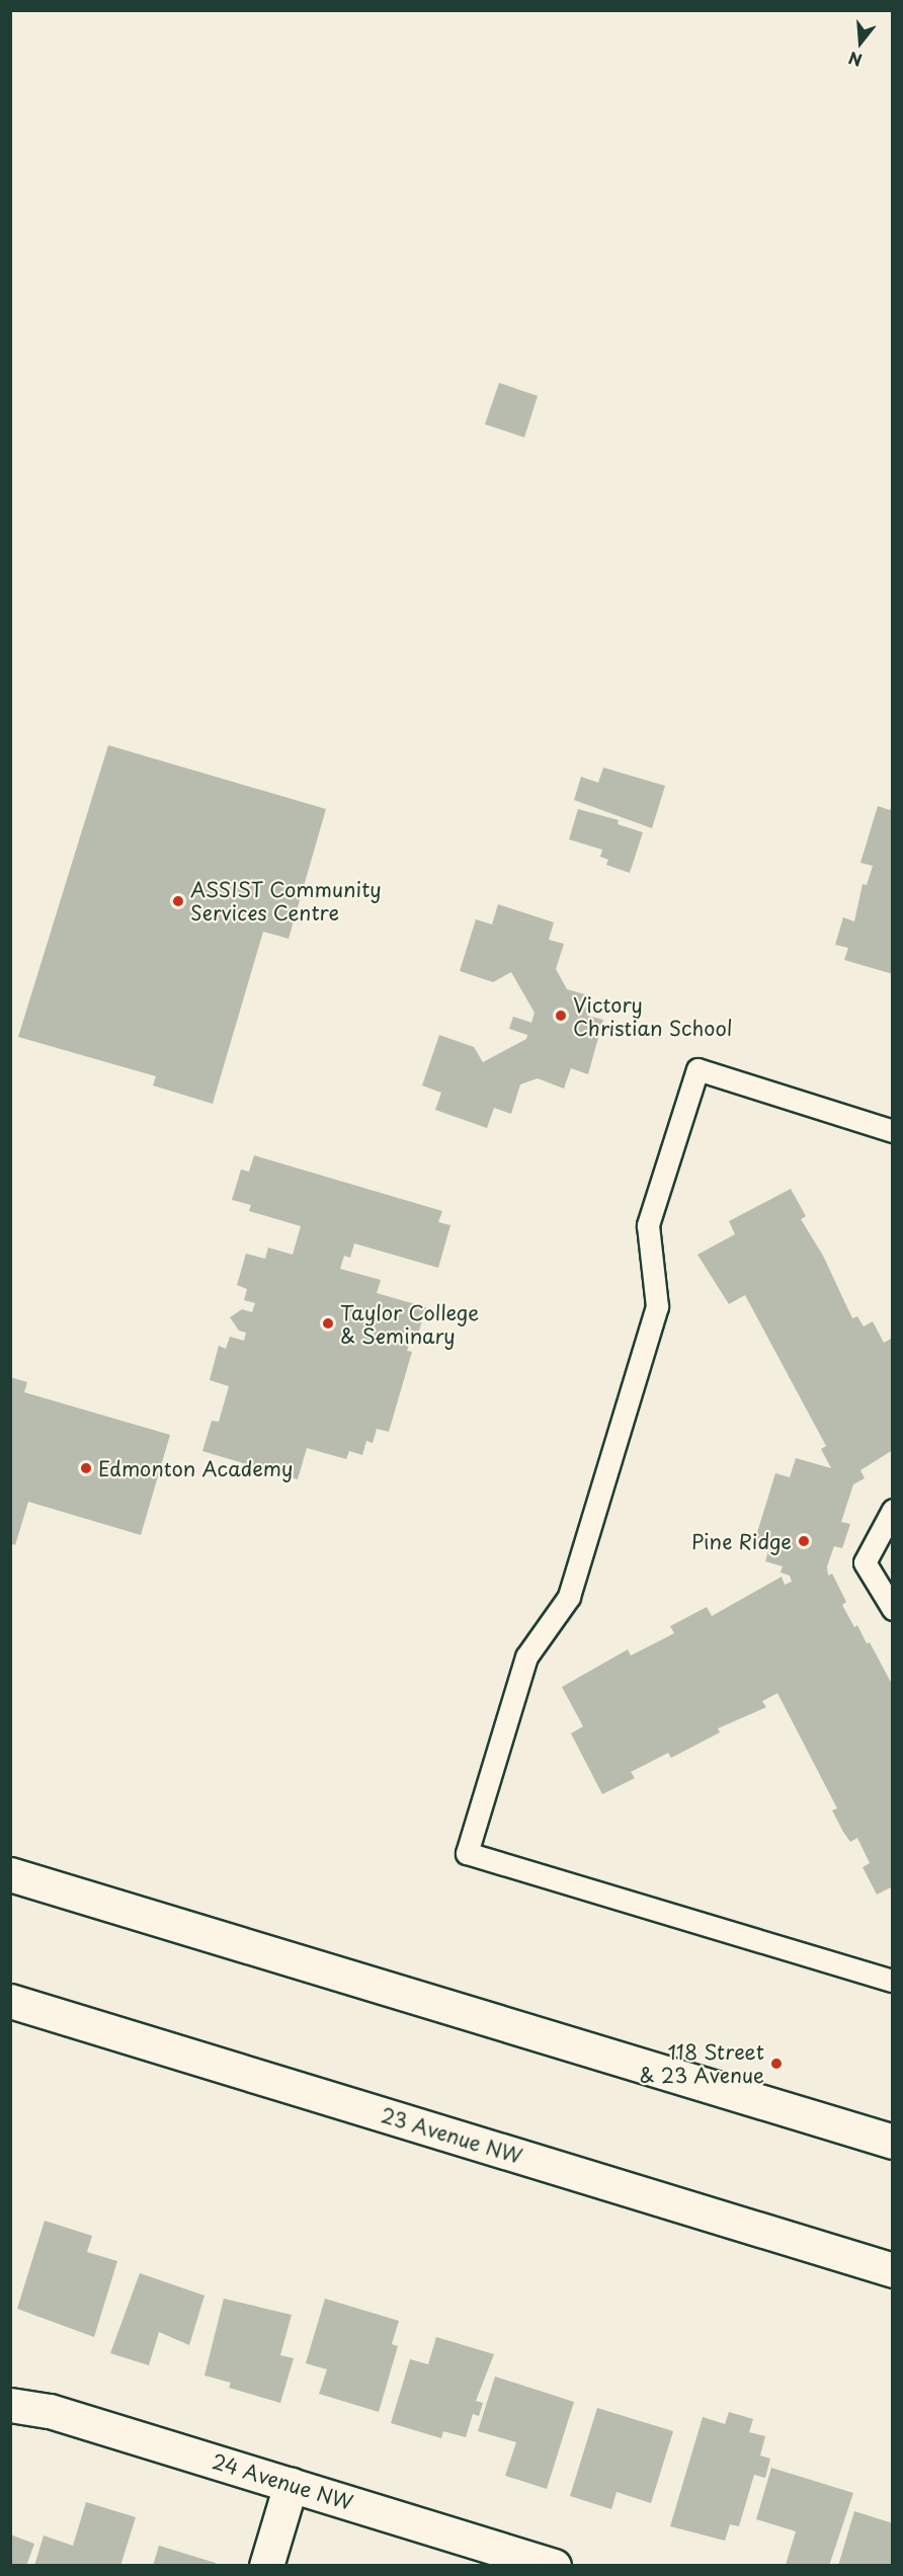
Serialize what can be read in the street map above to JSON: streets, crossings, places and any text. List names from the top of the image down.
{
  "streets": {
    "main road": ["23 Avenue NW", "24 Avenue NW"]
  },
  "places": [
    "ASSIST Community Services Centre",
    "Victory Christian School",
    "Taylor College & Seminary",
    "Edmonton Academy",
    "Pine Ridge",
    "118 Street & 23 Avenue"
  ],
  "north": "bottom"
}
